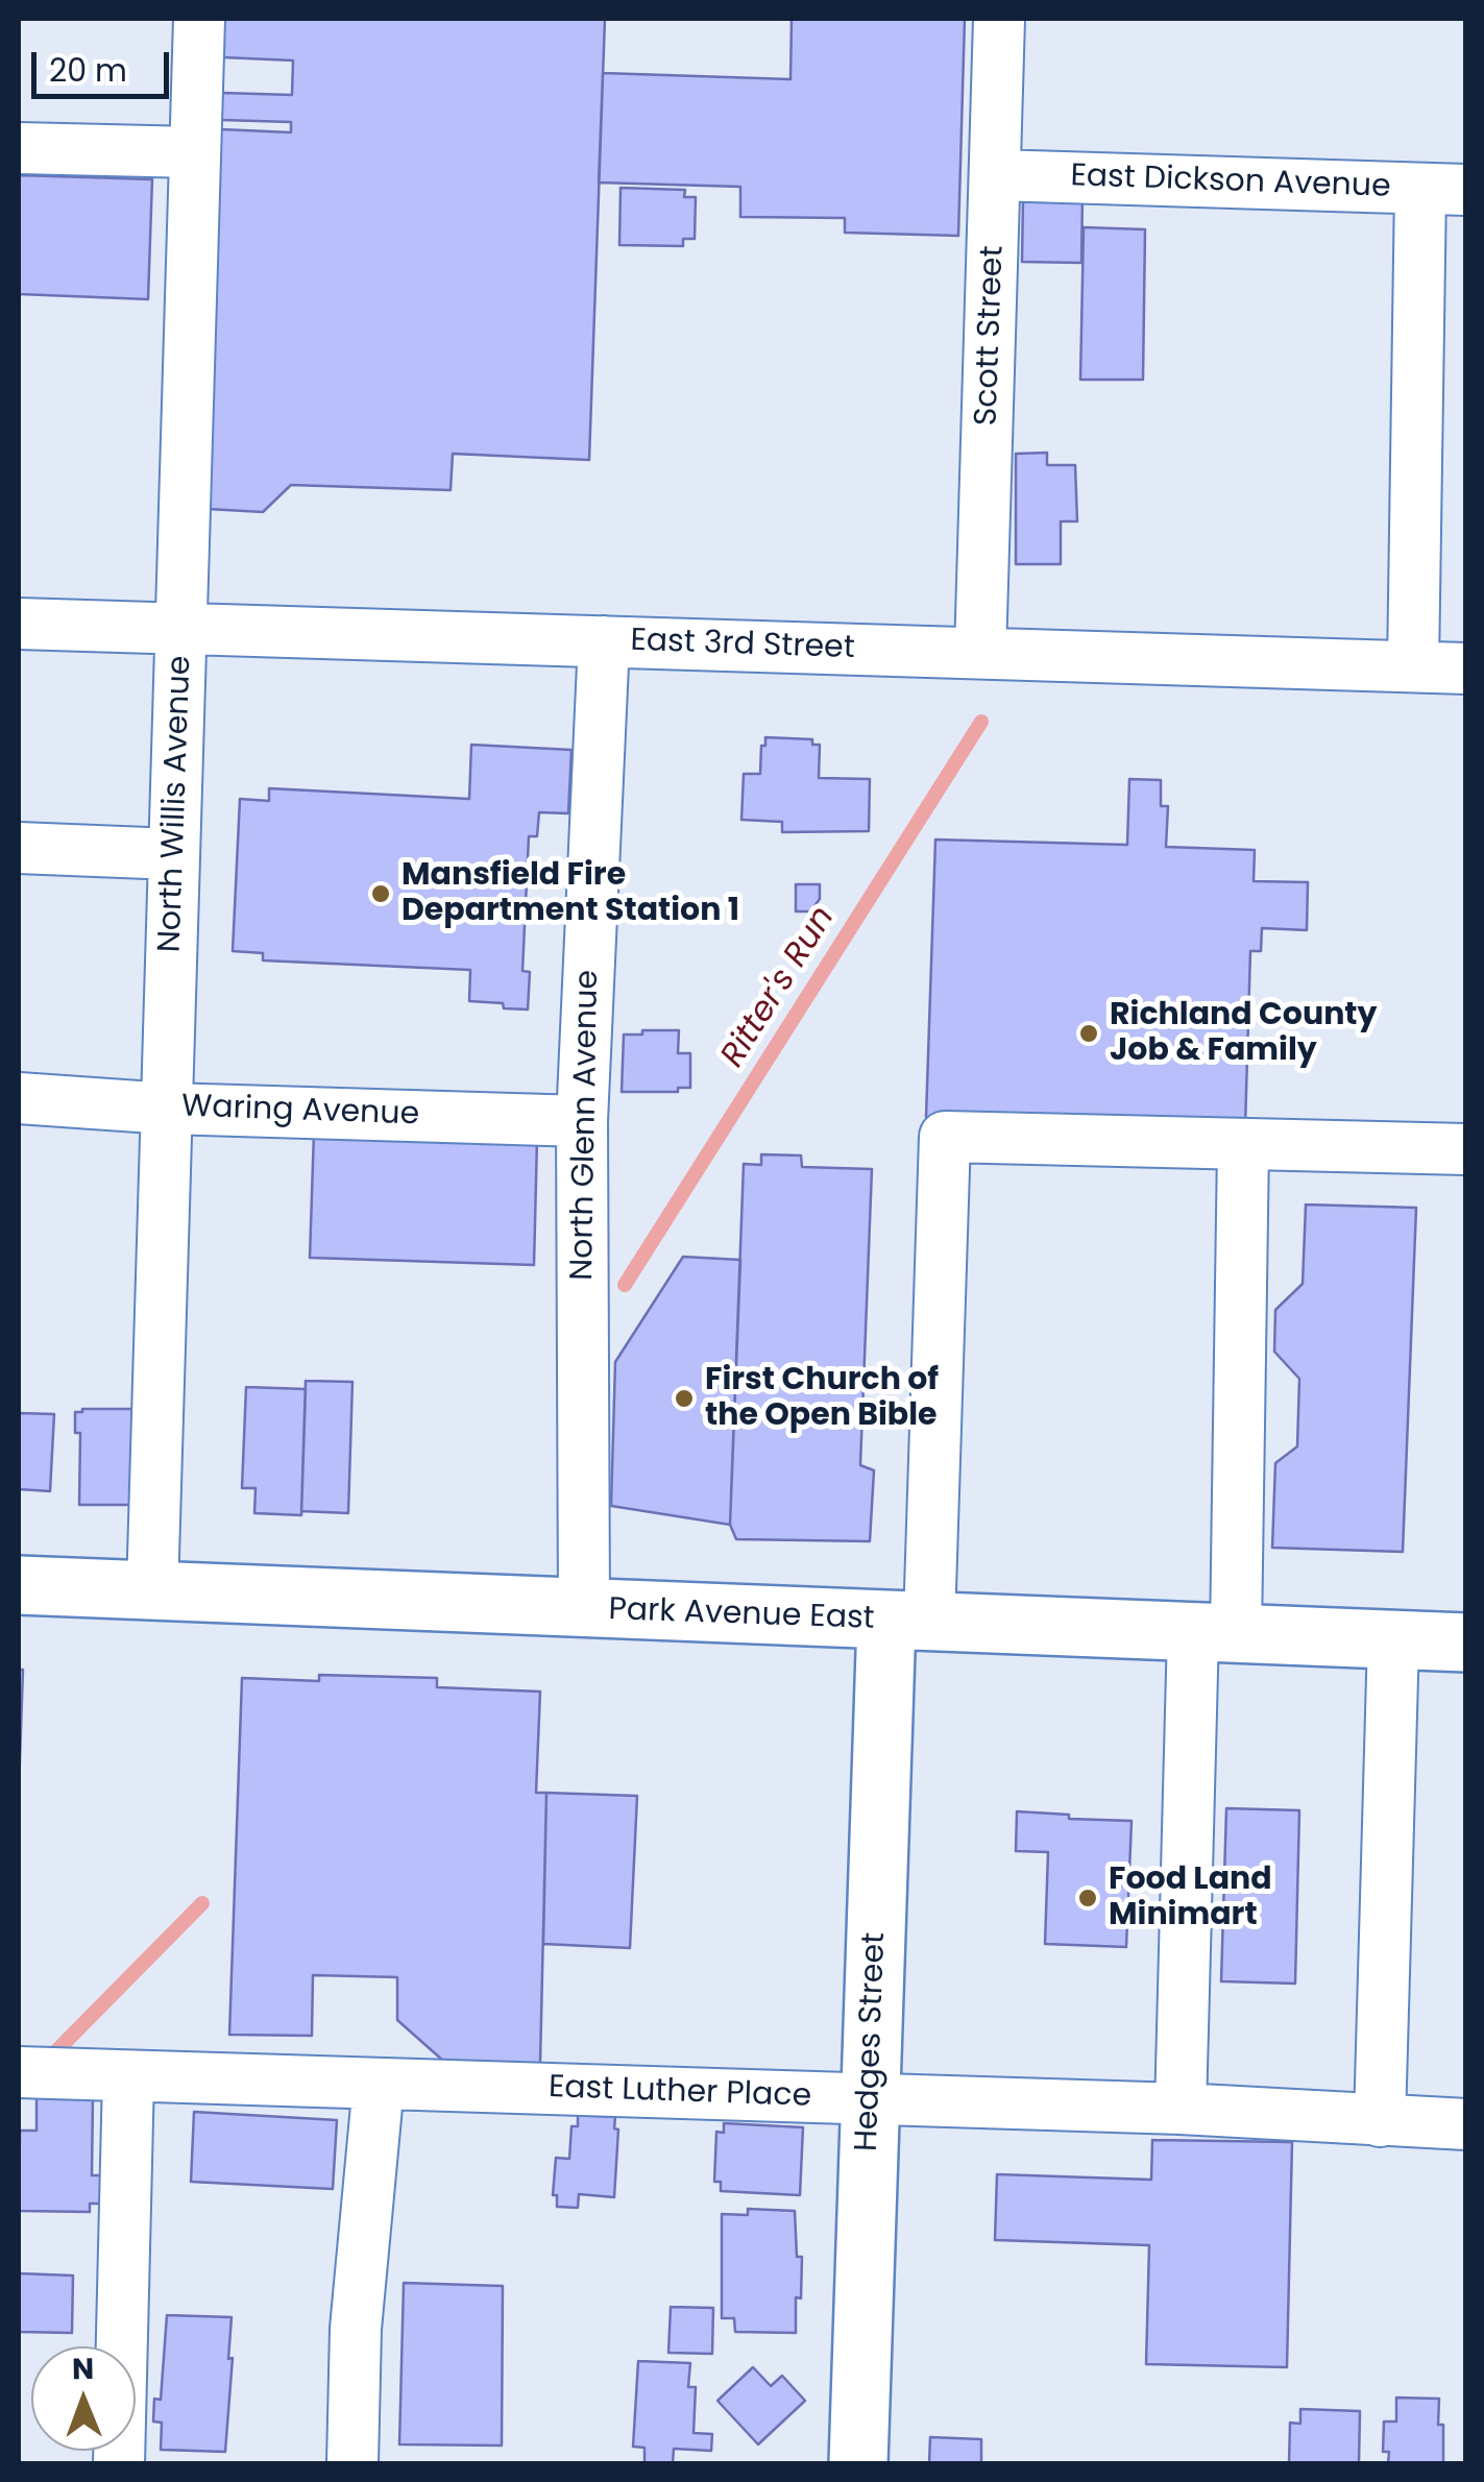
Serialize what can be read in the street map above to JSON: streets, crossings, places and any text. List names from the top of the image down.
{
  "streets": {
    "main road": ["Park Avenue East", "Hedges Street"],
    "street": [
      "East Dickson Avenue",
      "Scott Street",
      "East 3rd Street",
      "North Willis Avenue",
      "Waring Avenue",
      "North Glenn Avenue",
      "East Luther Place"
    ]
  },
  "crossings": [
    ["East Dickson Avenue", "Scott Street"],
    ["Scott Street", "East 3rd Street"],
    ["East 3rd Street", "North Willis Avenue"],
    ["East 3rd Street", "North Glenn Avenue"],
    ["North Willis Avenue", "Waring Avenue"],
    ["North Willis Avenue", "Park Avenue East"],
    ["Waring Avenue", "North Glenn Avenue"],
    ["North Glenn Avenue", "Park Avenue East"],
    ["Park Avenue East", "Hedges Street"],
    ["Hedges Street", "East Luther Place"]
  ],
  "water": ["Ritter's Run"],
  "places": [
    "Mansfield Fire Department Station 1",
    "Richland County Job & Family",
    "First Church of the Open Bible",
    "Food Land Minimart"
  ],
  "scale_bar": "20 m",
  "north": "top"
}
